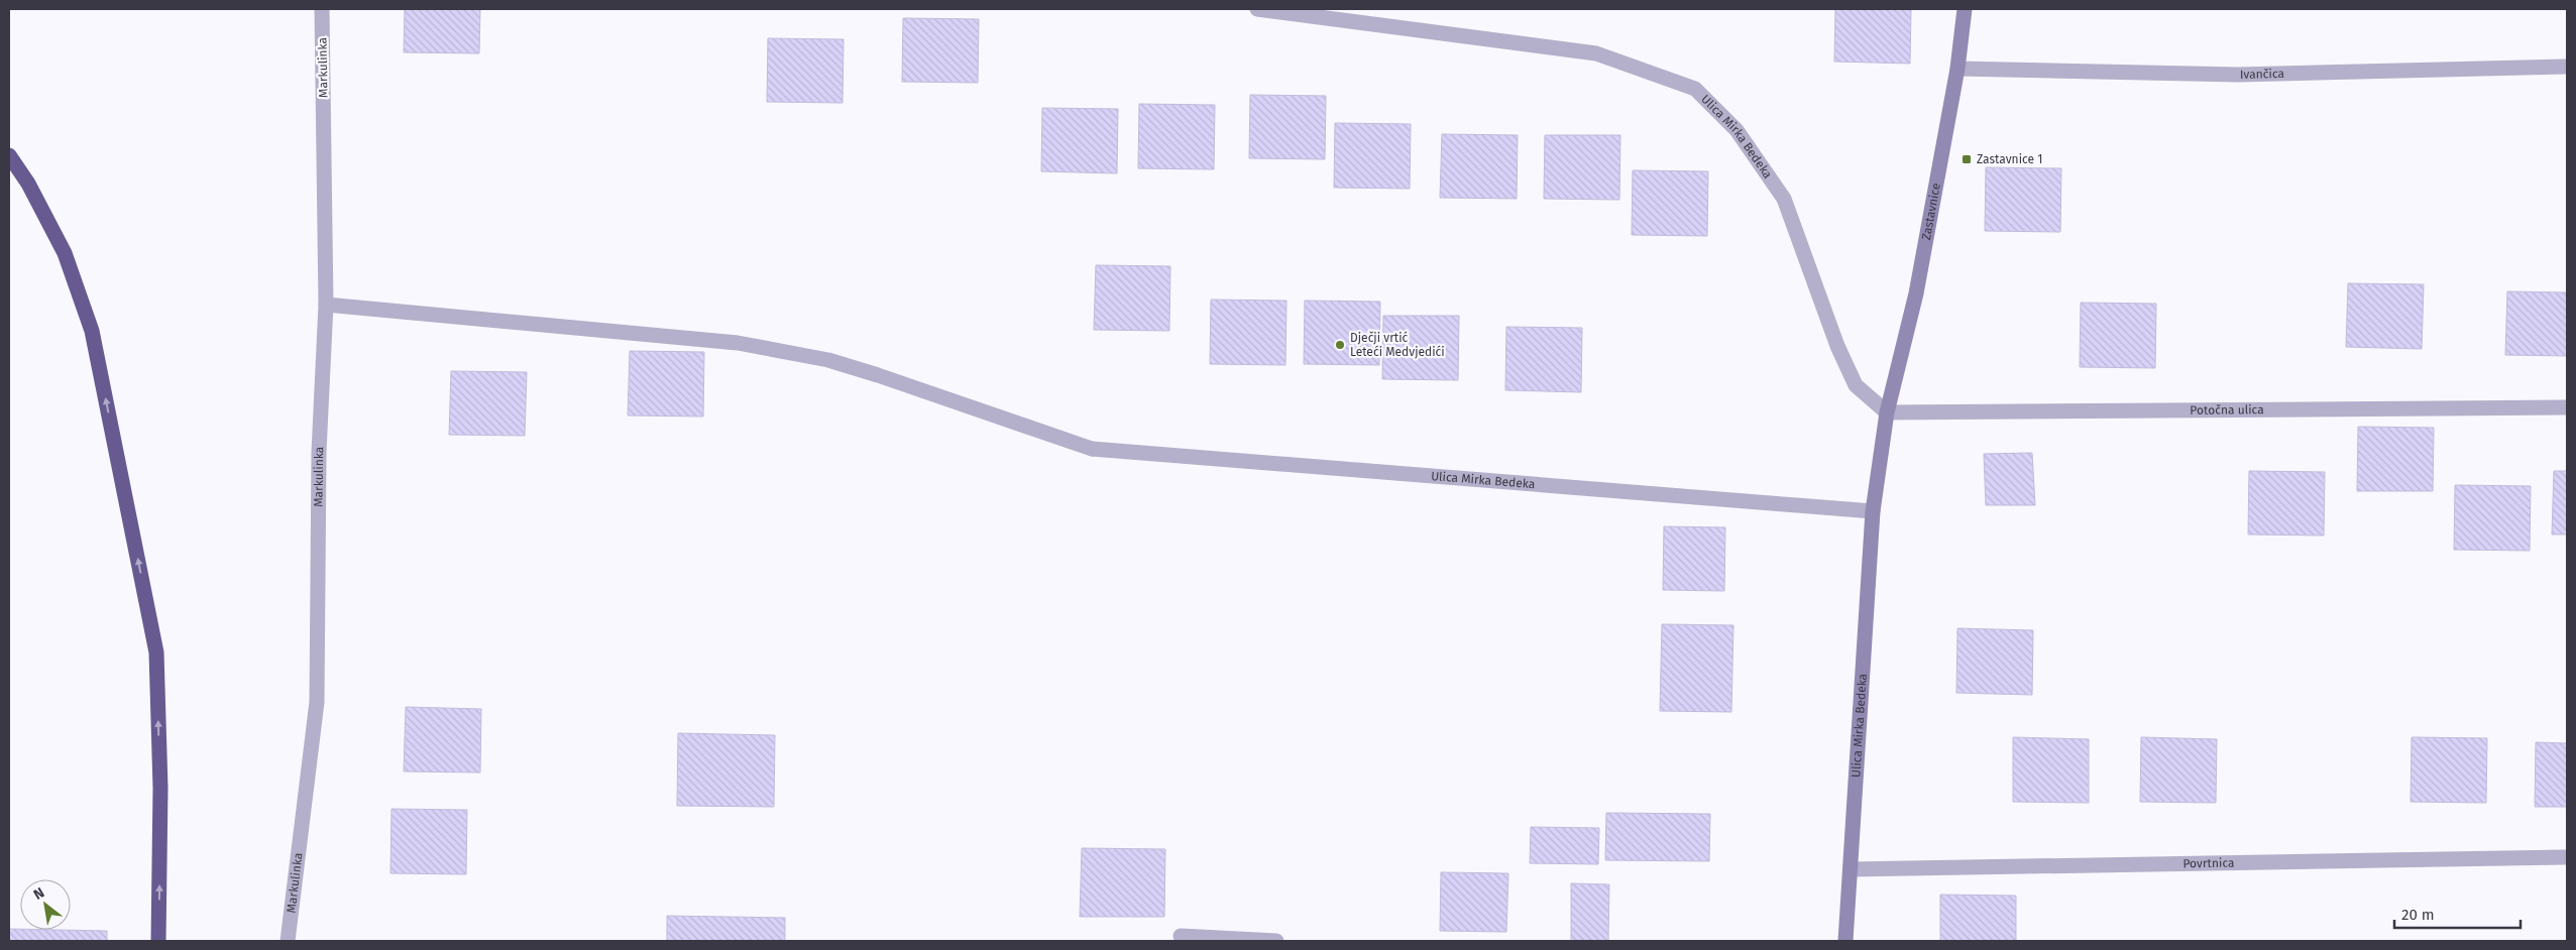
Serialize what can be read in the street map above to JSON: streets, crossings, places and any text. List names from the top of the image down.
{
  "streets": {
    "main road": ["Ulica Mirka Bedeka", "Zastavnice"],
    "street": [
      "Markulinka",
      "Ivančica",
      "Potočna ulica",
      "Povrtnica"
    ]
  },
  "crossings": [
    ["Markulinka", "Ulica Mirka Bedeka"],
    ["Ivančica", "Zastavnice"],
    ["Ulica Mirka Bedeka", "Zastavnice"],
    ["Ulica Mirka Bedeka", "Potočna ulica"],
    ["Ulica Mirka Bedeka", "Povrtnica"],
    ["Zastavnice", "Potočna ulica"]
  ],
  "places": {
    "transit": ["Zastavnice 1"],
    "other": ["Dječji vrtić Leteći Medvjedići"]
  },
  "scale_bar": "20 m",
  "north": "top left"
}
